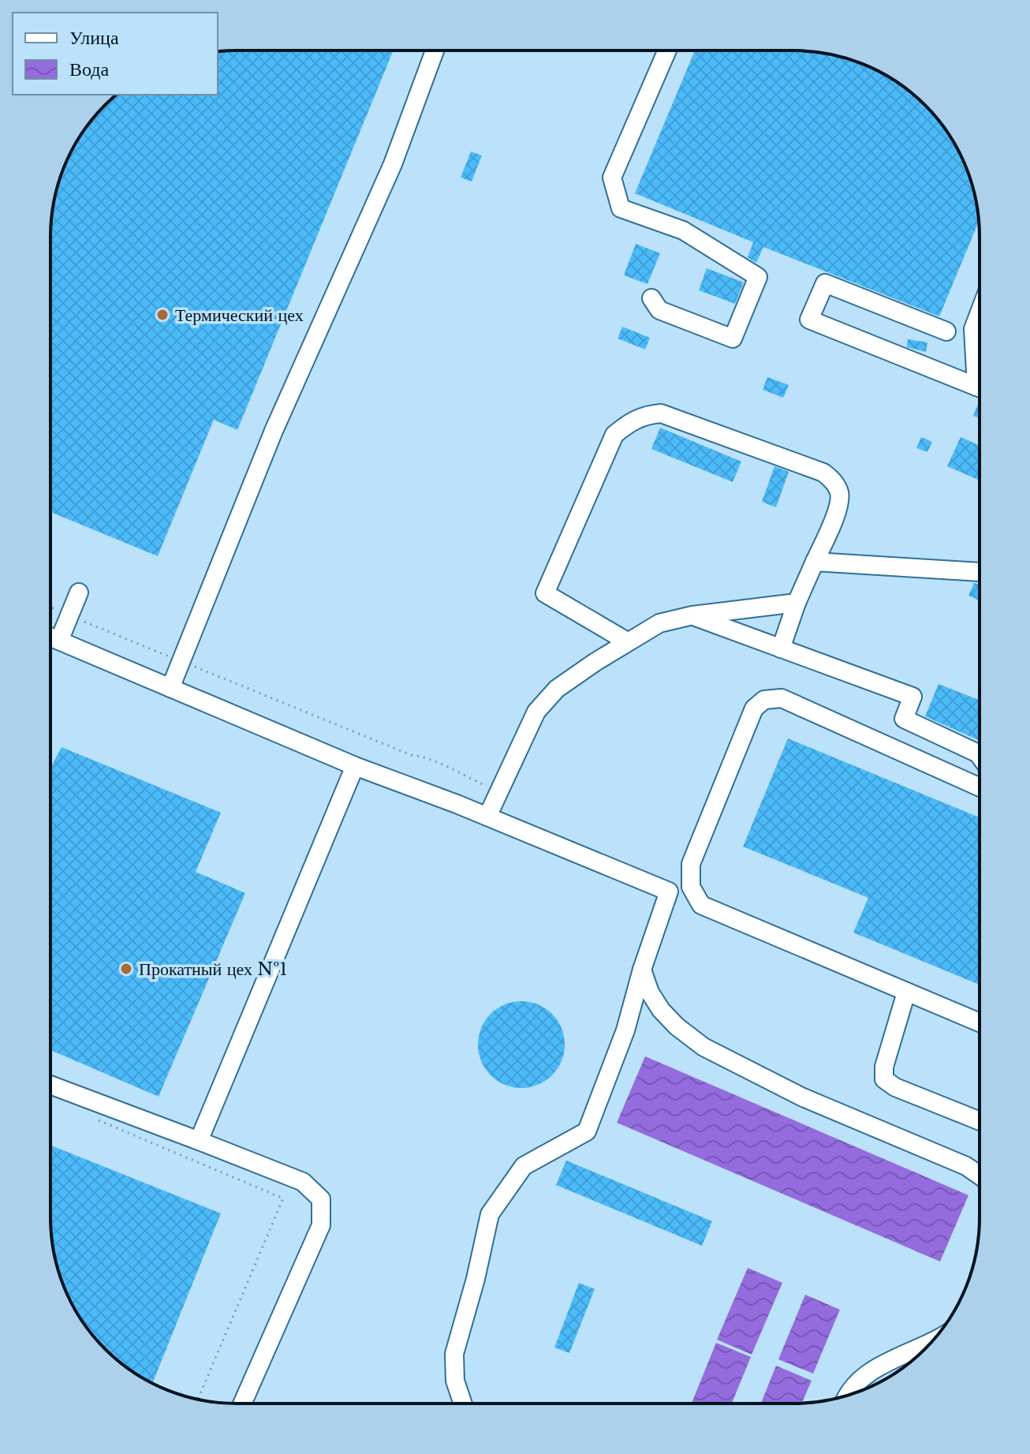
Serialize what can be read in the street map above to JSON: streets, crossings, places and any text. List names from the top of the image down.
{
  "places": ["Термический цех", "Прокатный цех №1"],
  "legend": ["Улица", "Вода"]
}
